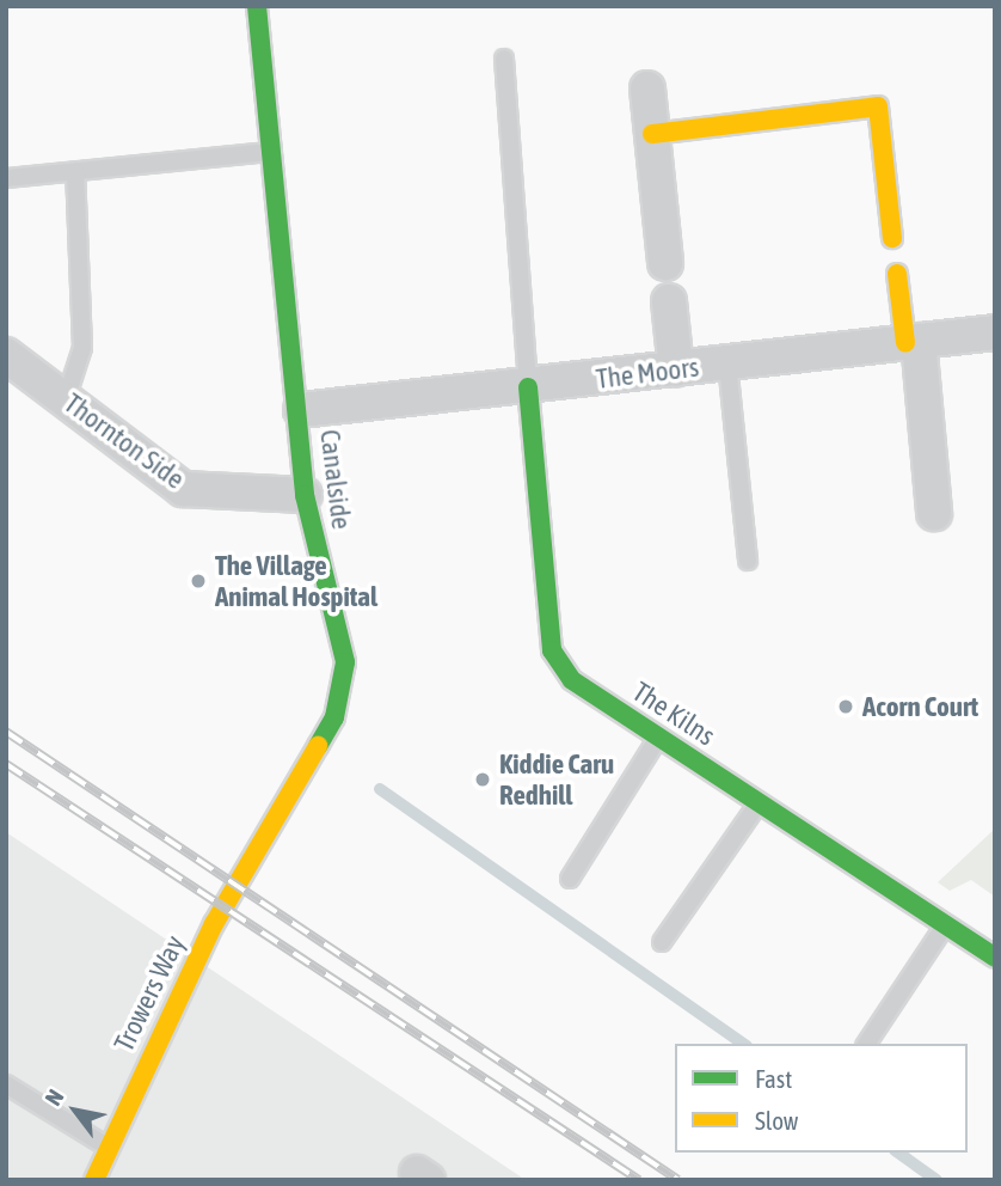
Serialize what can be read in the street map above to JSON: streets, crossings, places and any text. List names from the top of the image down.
{
  "streets": {
    "street": [
      "The Moors",
      "Thornton Side",
      "Canalside",
      "The Kilns",
      "Trowers Way"
    ]
  },
  "crossings": [
    ["The Moors", "Canalside"],
    ["The Moors", "The Kilns"],
    ["Thornton Side", "Canalside"],
    ["Canalside", "Trowers Way"]
  ],
  "places": ["The Village Animal Hospital", "Acorn Court", "Kiddie Caru Redhill"],
  "legend": ["Fast", "Slow"],
  "north": "top left"
}
